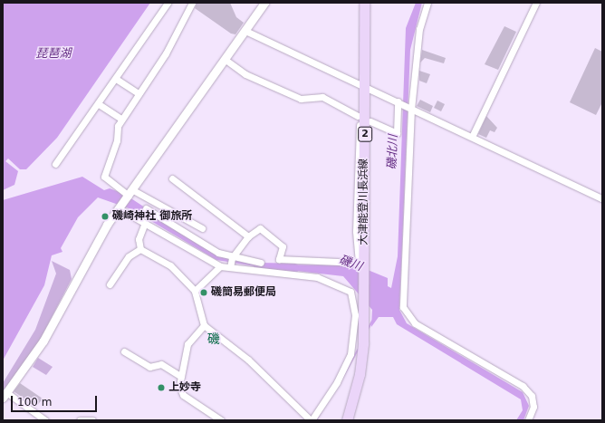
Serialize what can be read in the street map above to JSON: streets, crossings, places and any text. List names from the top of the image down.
{
  "streets": {
    "main road": ["2", "大津能登川長浜線"]
  },
  "districts": ["磯"],
  "water": ["琵琶湖", "磯北川", "磯川"],
  "places": ["磯崎神社 御旅所", "磯簡易郵便局", "上妙寺"],
  "scale_bar": "100 m"
}
